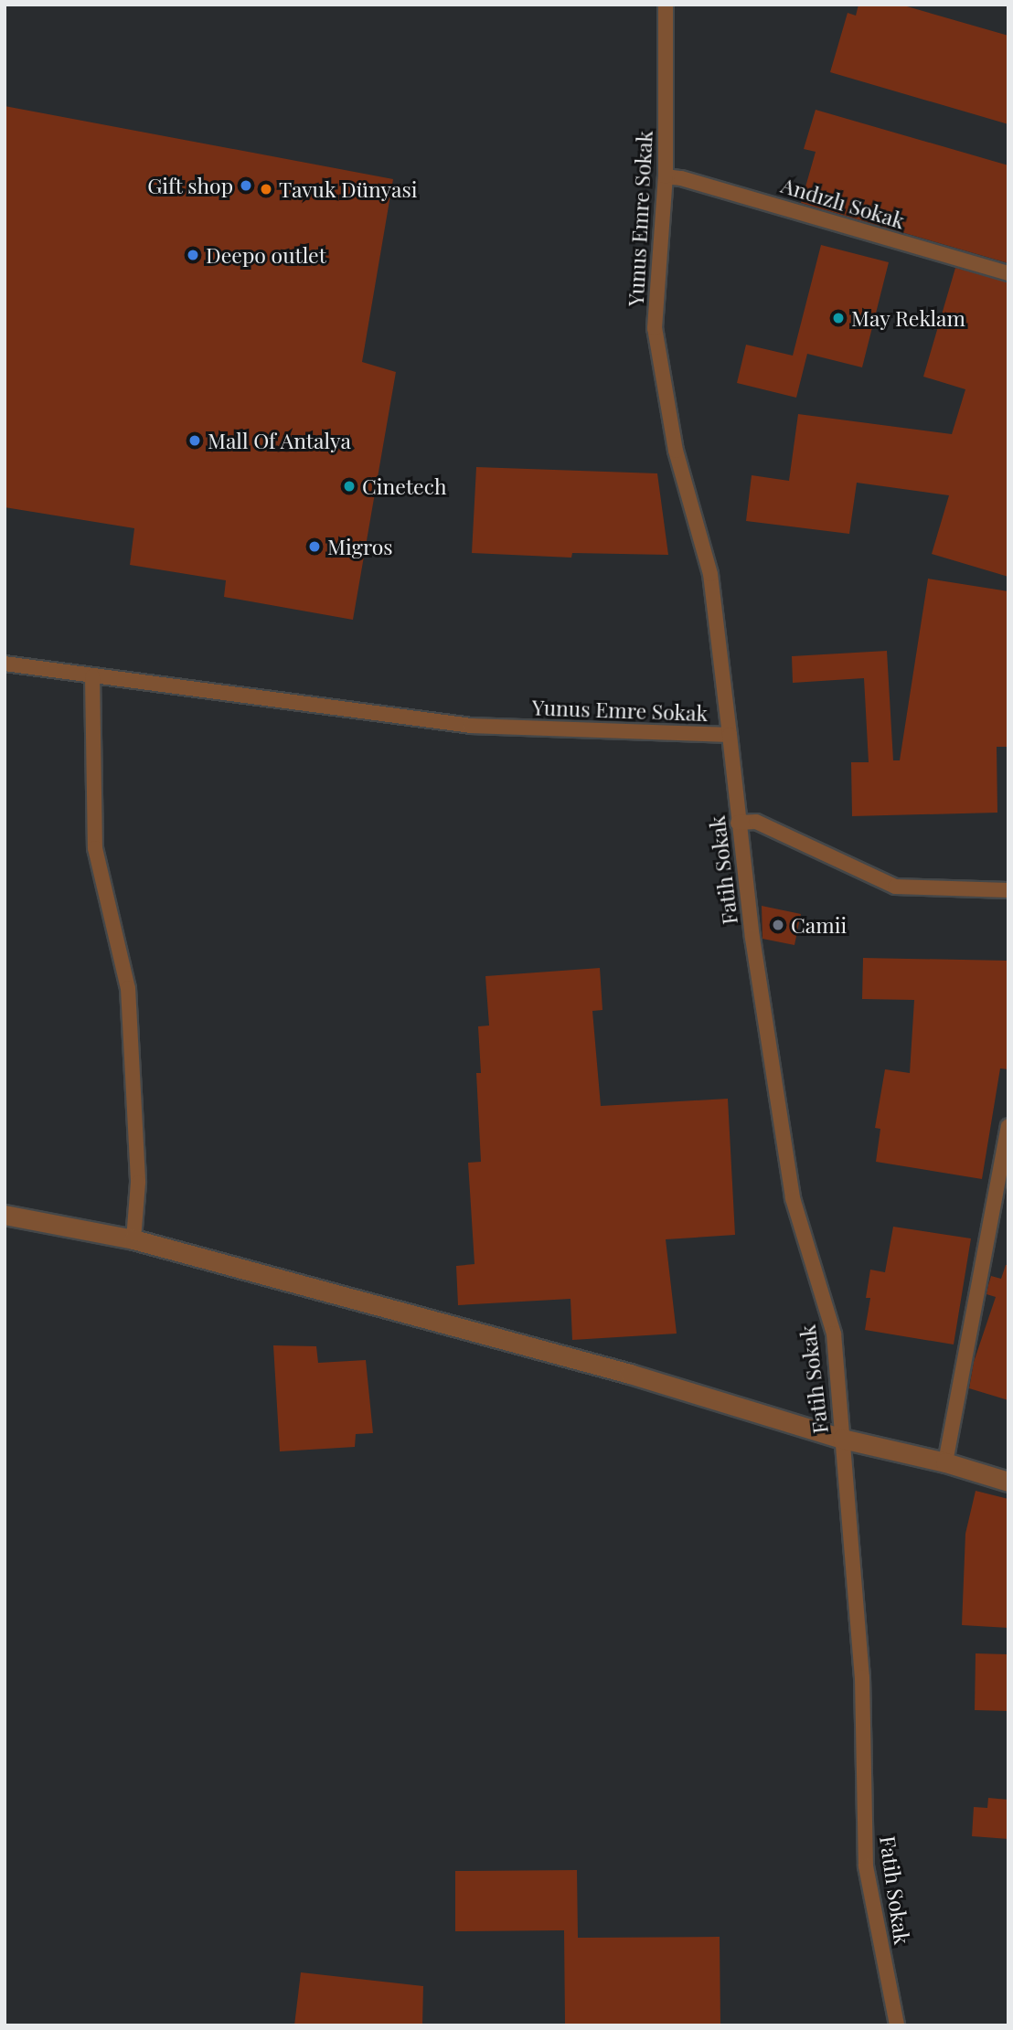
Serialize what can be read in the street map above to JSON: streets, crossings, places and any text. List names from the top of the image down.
{
  "streets": {
    "street": ["Andızlı Sokak", "Yunus Emre Sokak", "Fatih Sokak"]
  },
  "crossings": [
    ["Andızlı Sokak", "Yunus Emre Sokak"],
    ["Yunus Emre Sokak", "Fatih Sokak"]
  ],
  "places": [
    "Gift shop",
    "Tavuk Dünyasi",
    "Deepo outlet",
    "May Reklam",
    "Mall Of Antalya",
    "Cinetech",
    "Migros",
    "Camii"
  ]
}
